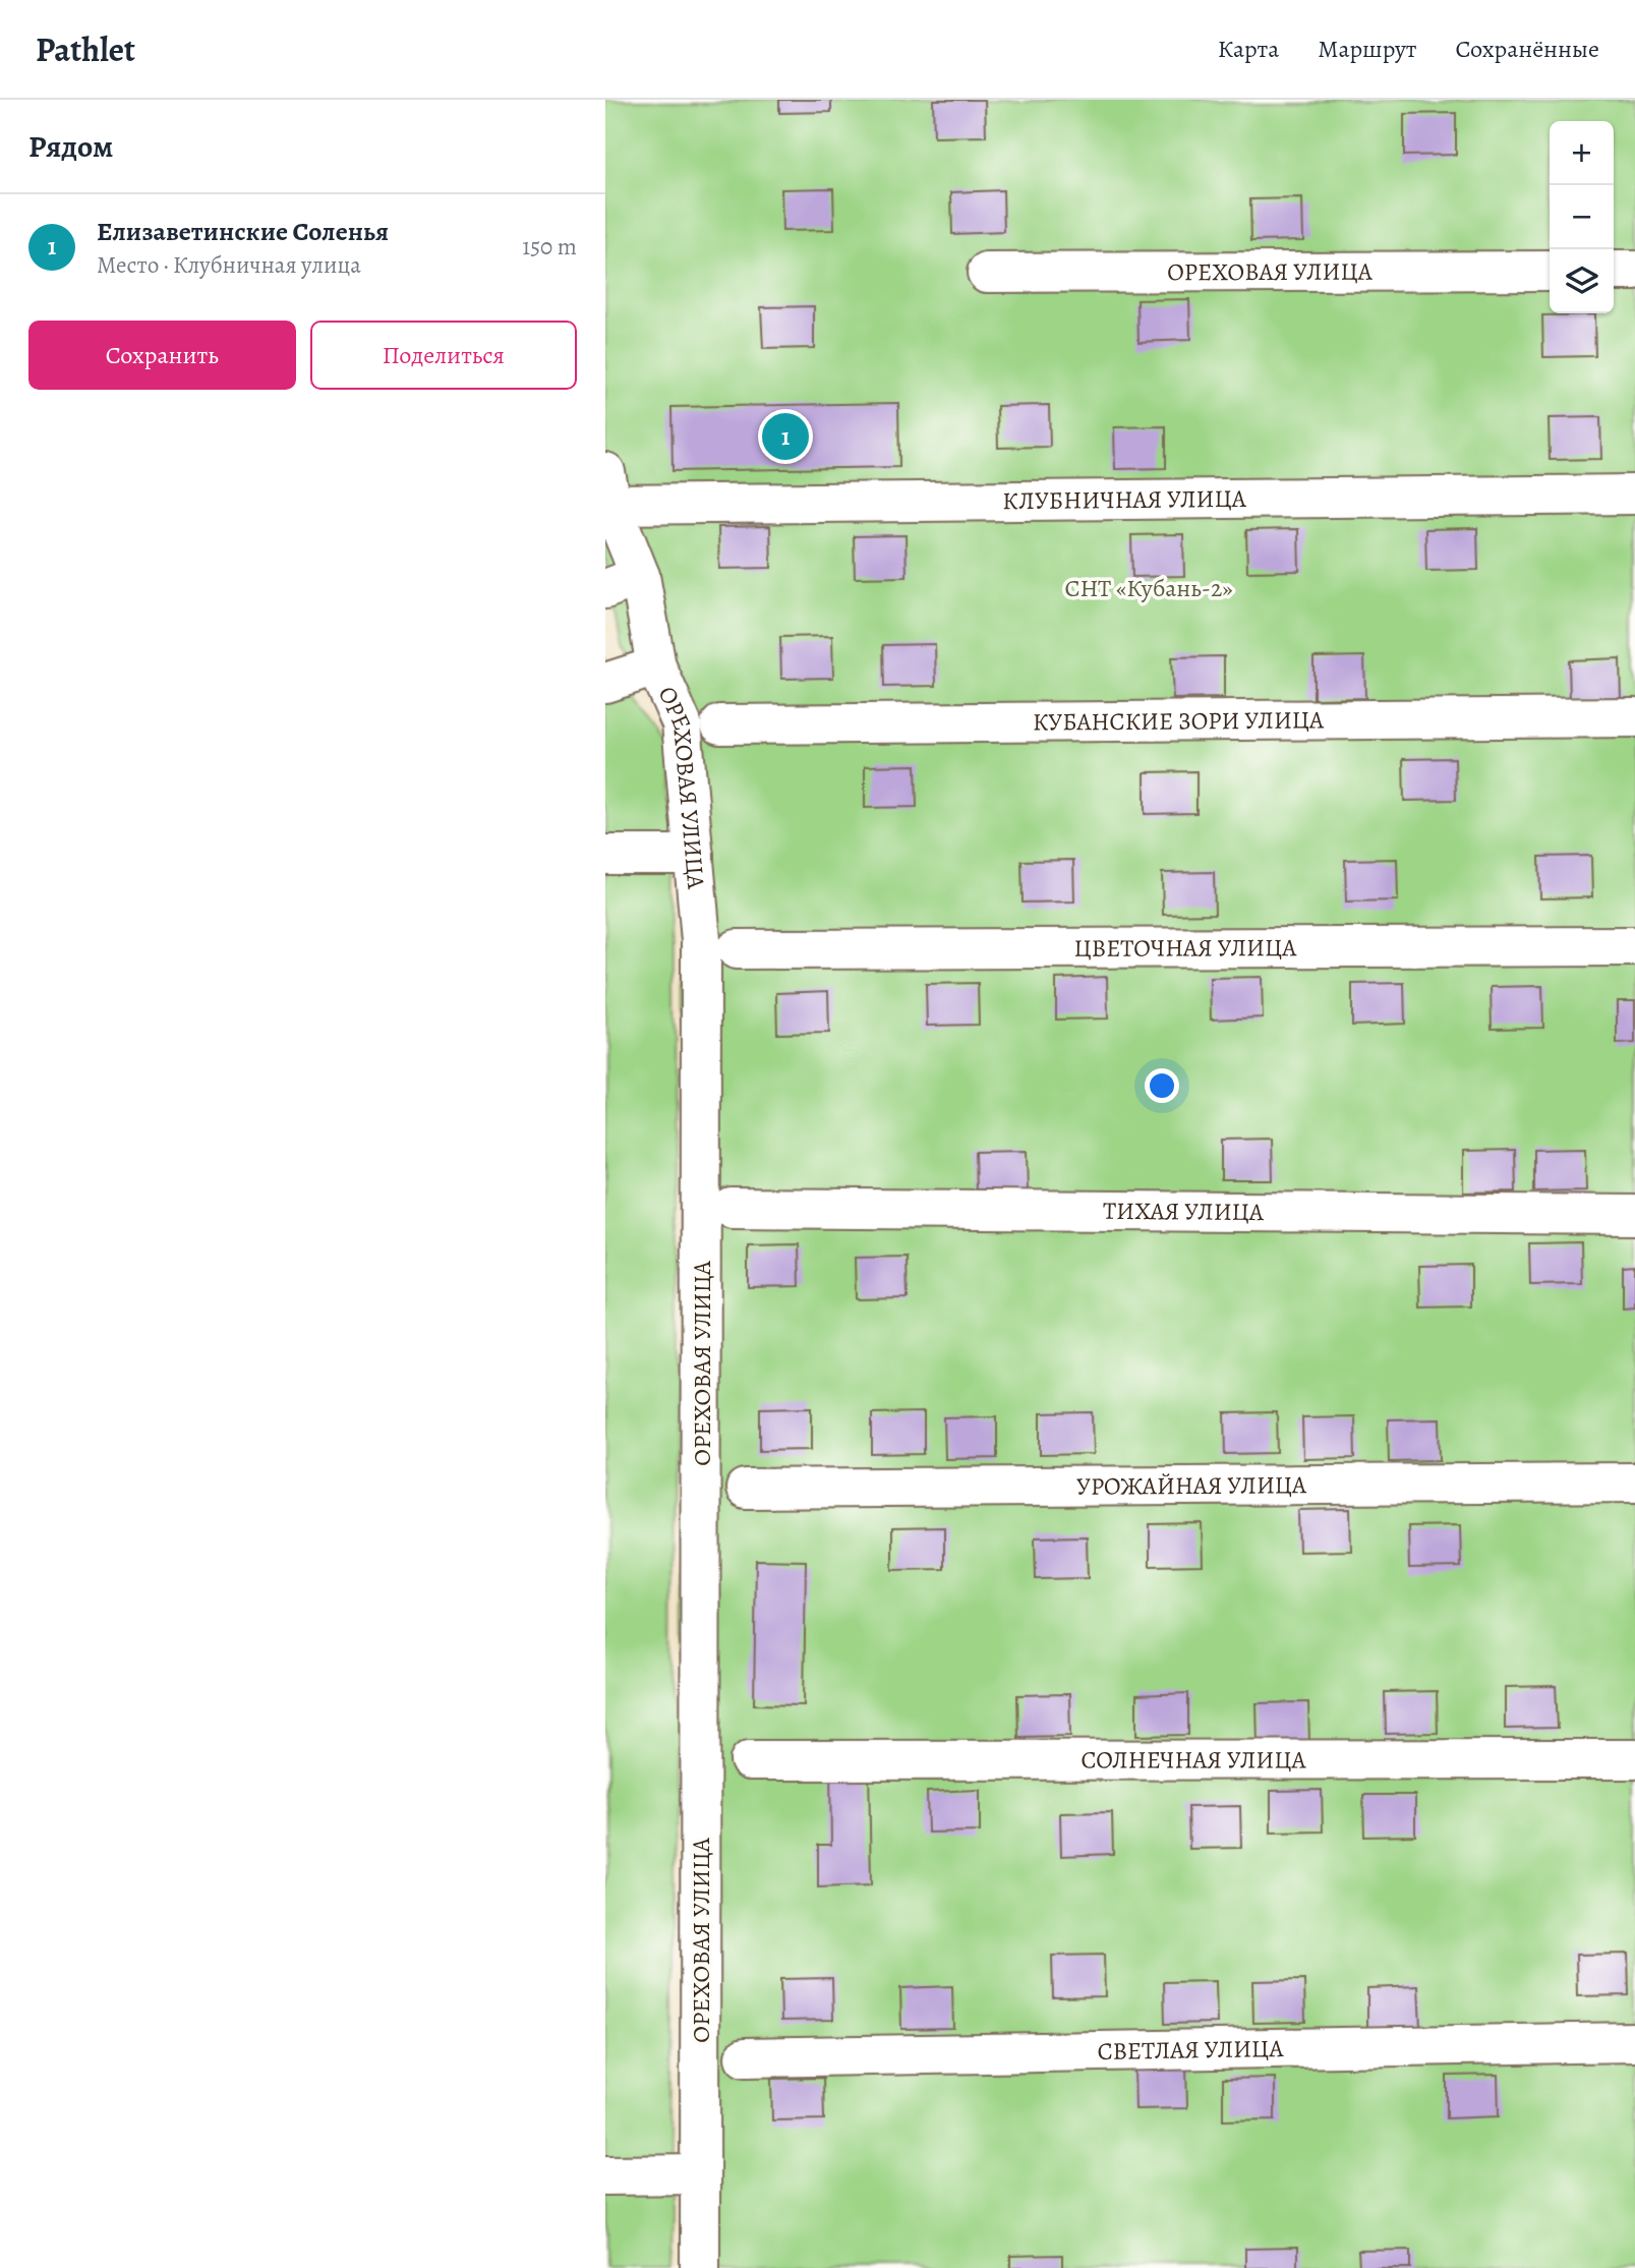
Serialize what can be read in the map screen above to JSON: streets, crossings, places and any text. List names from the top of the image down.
{
  "streets": {
    "street": [
      "ОРЕХОВАЯ УЛИЦА",
      "КЛУБНИЧНАЯ УЛИЦА",
      "КУБАНСКИЕ ЗОРИ УЛИЦА",
      "ЦВЕТОЧНАЯ УЛИЦА",
      "ТИХАЯ УЛИЦА",
      "УРОЖАЙНАЯ УЛИЦА",
      "СОЛНЕЧНАЯ УЛИЦА",
      "СВЕТЛАЯ УЛИЦА"
    ]
  },
  "crossings": [
    ["ОРЕХОВАЯ УЛИЦА", "КЛУБНИЧНАЯ УЛИЦА"]
  ],
  "parks": ["СНТ «Кубань-2»"],
  "page": {
    "header": "Pathlet",
    "nav": ["Карта", "Маршрут", "Сохранённые"],
    "heading": "Рядом",
    "map_buttons": ["+", "−"],
    "list": [
      {
        "mark": "1",
        "name": "Елизаветинские Соленья",
        "note": "Место · Клубничная улица",
        "value": "150 m"
      }
    ],
    "buttons": ["Сохранить", "Поделиться"],
    "pins": "1"
  }
}
